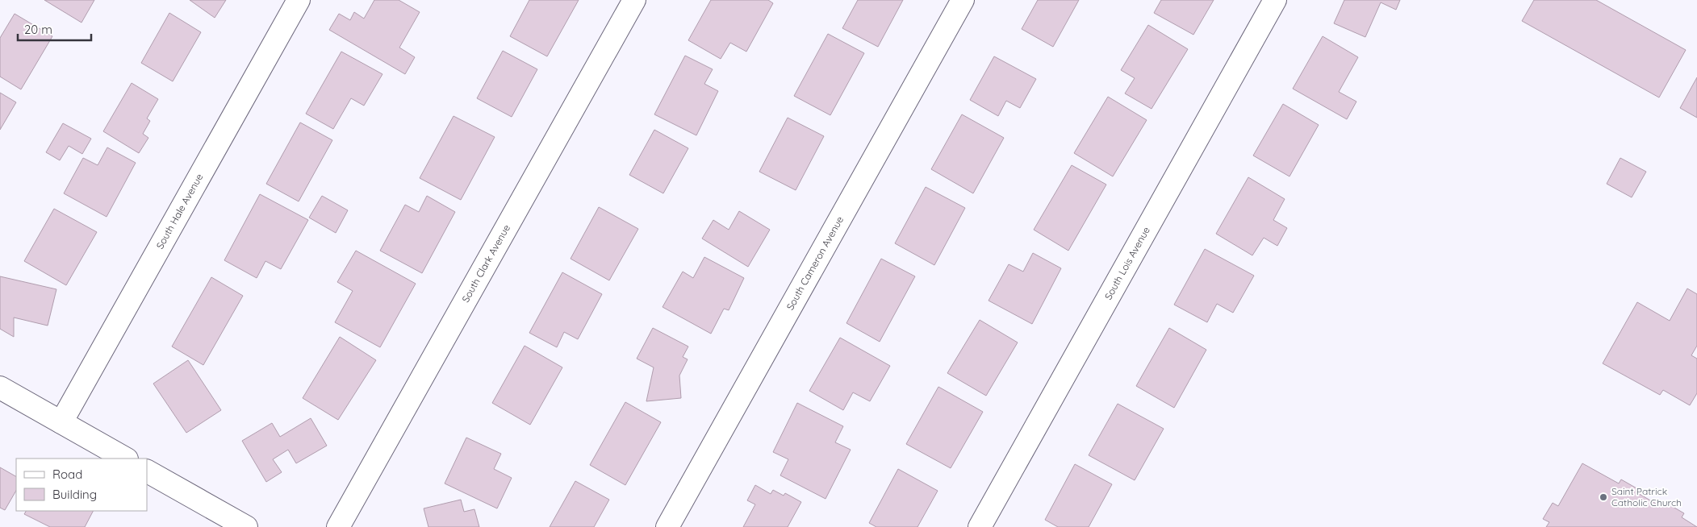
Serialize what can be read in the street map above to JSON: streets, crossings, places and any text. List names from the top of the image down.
{
  "streets": {
    "street": [
      "South Hale Avenue",
      "South Clark Avenue",
      "South Cameron Avenue",
      "South Lois Avenue"
    ]
  },
  "places": ["Saint Patrick Catholic Church"],
  "legend": ["Road", "Building"],
  "scale_bar": "20 m"
}
